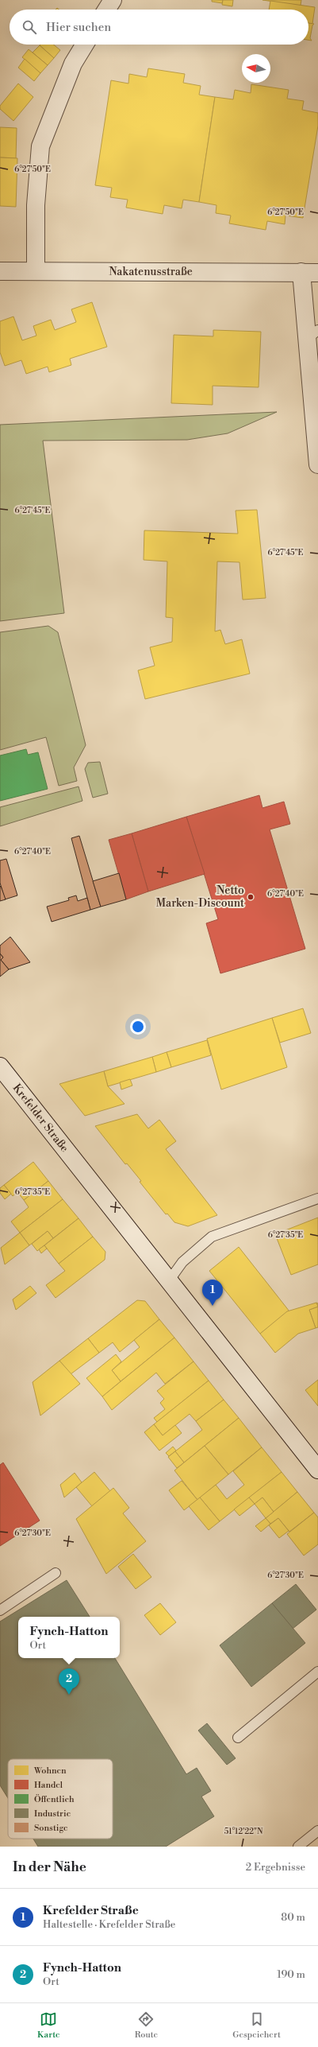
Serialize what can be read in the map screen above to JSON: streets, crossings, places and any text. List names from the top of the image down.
{
  "streets": {
    "street": ["Nakatenusstraße", "Krefelder Straße"]
  },
  "places": ["Netto Marken-Discount"],
  "legend": [
    "Wohnen",
    "Handel",
    "Öffentlich",
    "Industrie",
    "Sonstige"
  ],
  "north": "left",
  "page": {
    "search": "Hier suchen",
    "pins": ["1", "2"],
    "popup": ["Fynch-Hatton", "Ort"],
    "heading": ["In der Nähe", "2 Ergebnisse"],
    "list": [
      {
        "mark": "1",
        "name": "Krefelder Straße",
        "note": "Haltestelle · Krefelder Straße",
        "value": "80 m"
      },
      {
        "mark": "2",
        "name": "Fynch-Hatton",
        "note": "Ort",
        "value": "190 m"
      }
    ],
    "nav": ["Karte", "Route", "Gespeichert"]
  },
  "coordinates": [
    "6°27'50\"E",
    "6°27'45\"E",
    "6°27'40\"E",
    "6°27'35\"E",
    "6°27'30\"E",
    "51°12'22\"N"
  ]
}
